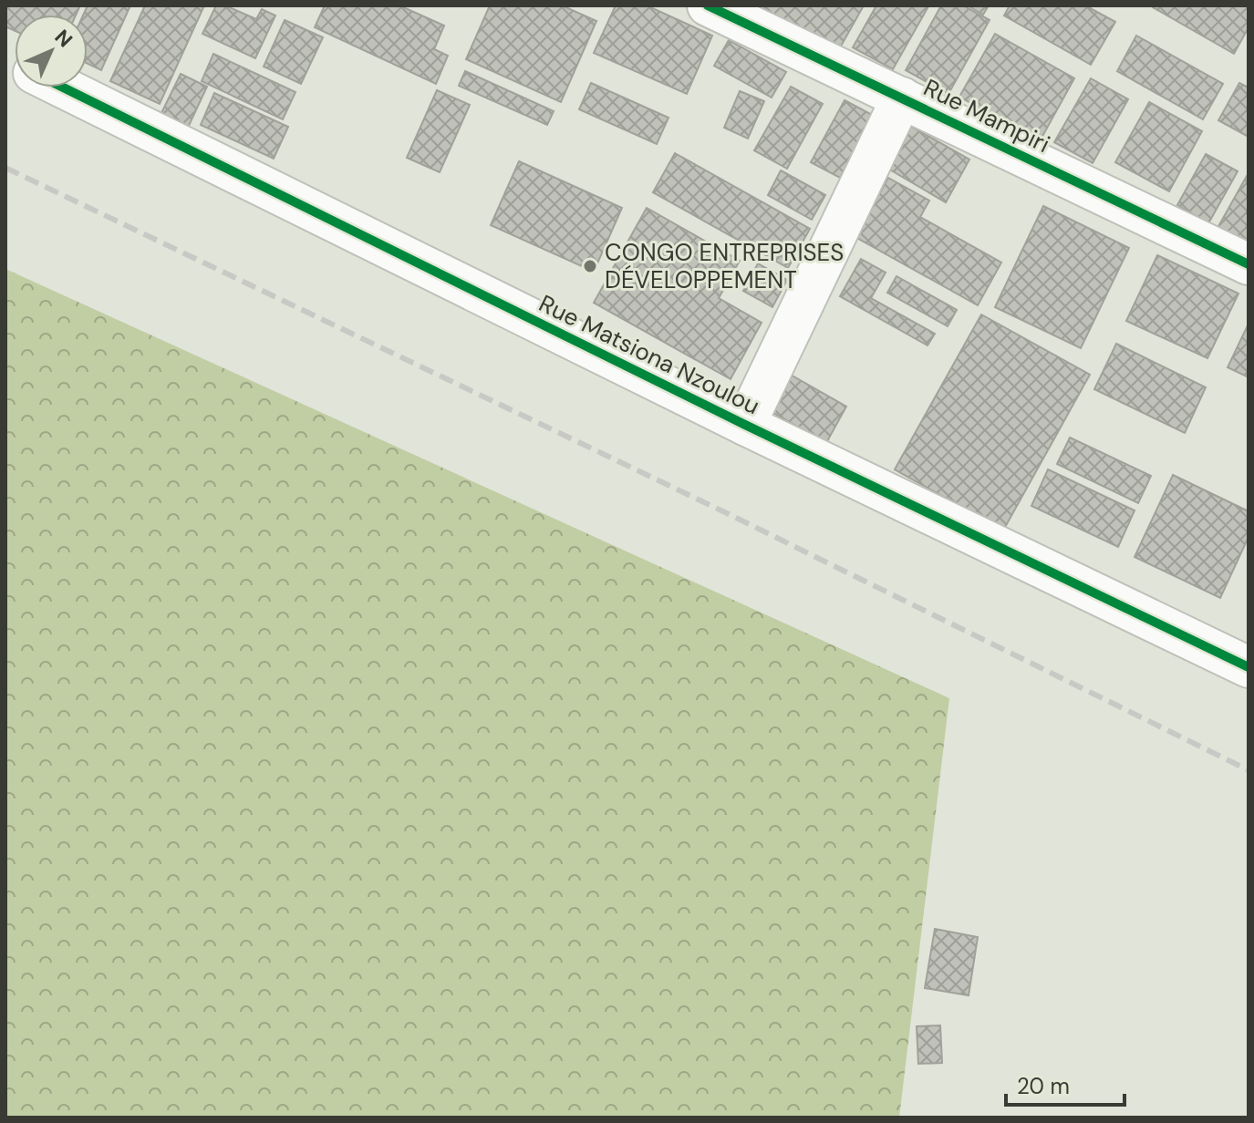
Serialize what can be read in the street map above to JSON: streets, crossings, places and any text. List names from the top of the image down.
{
  "streets": {
    "street": ["Rue Mampiri", "Rue Matsiona Nzoulou"]
  },
  "places": ["CONGO ENTREPRISES DÉVELOPPEMENT"],
  "scale_bar": "20 m",
  "north": "top right"
}
